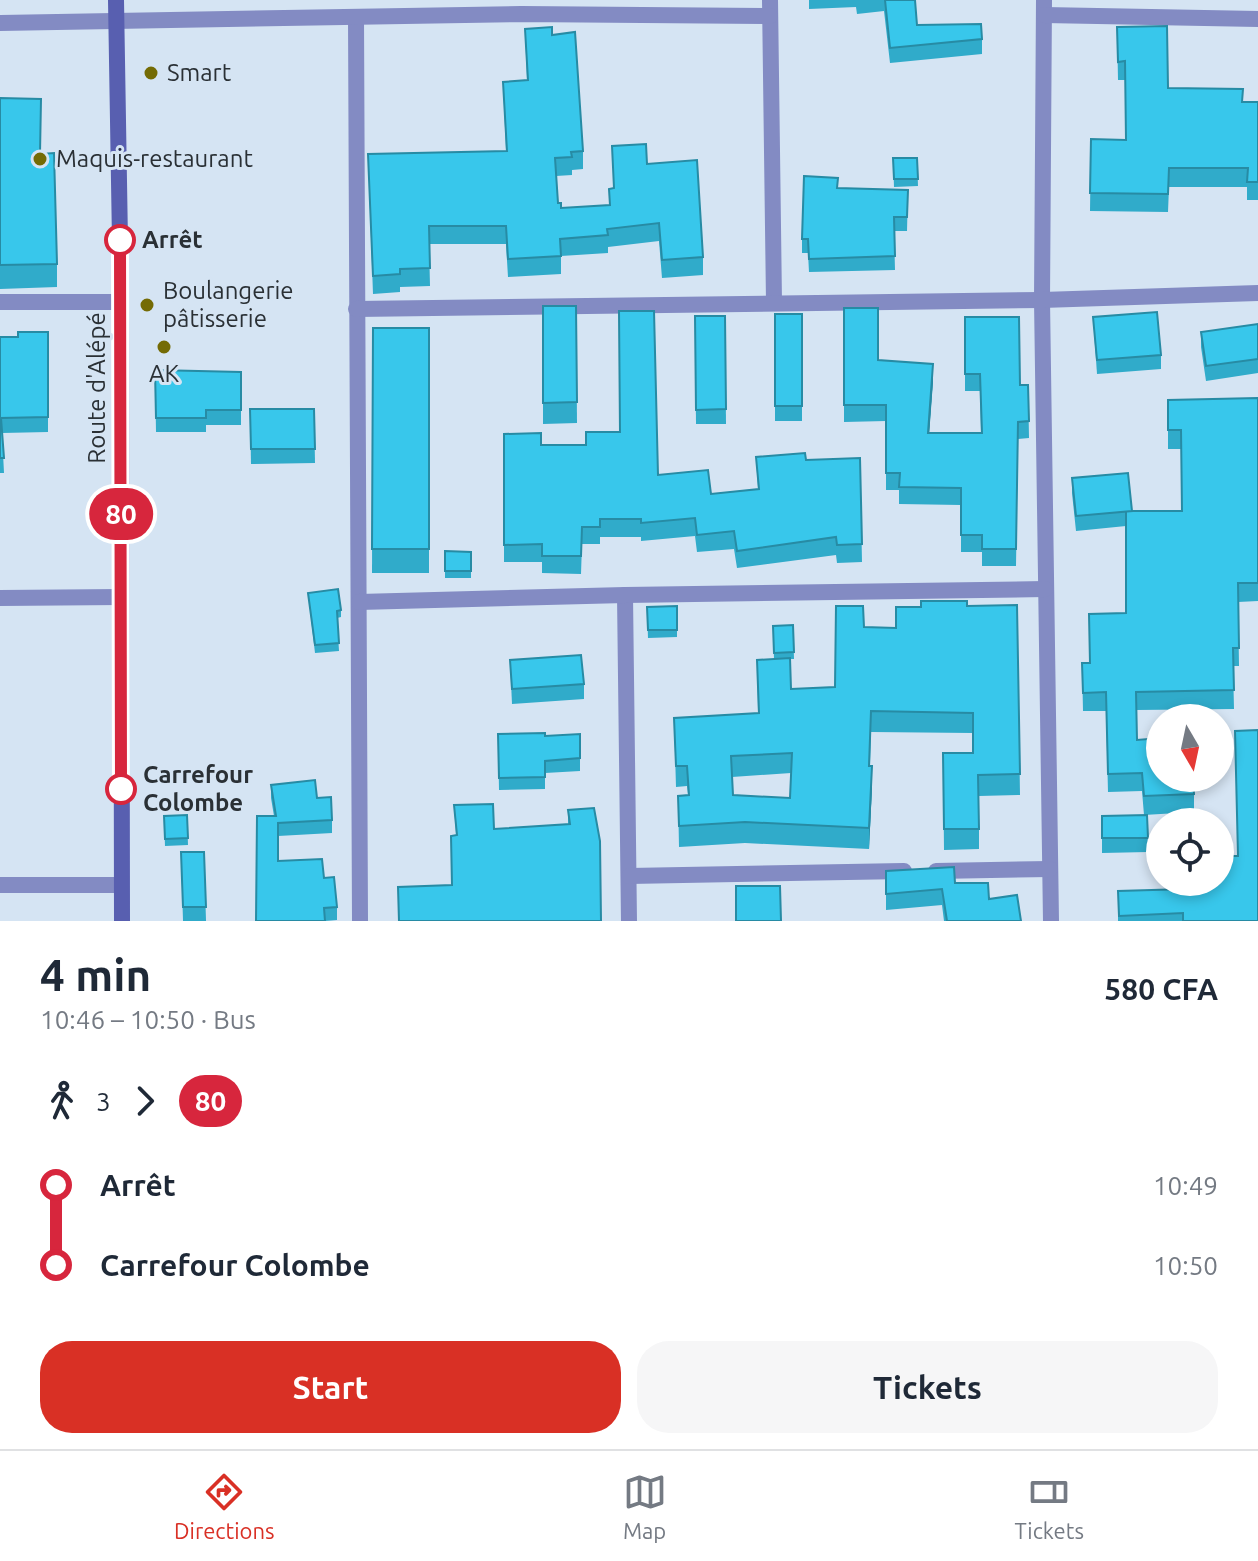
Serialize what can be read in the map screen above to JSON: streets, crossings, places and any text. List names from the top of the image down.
{
  "streets": {
    "main road": ["Route d'Alépé"]
  },
  "places": [
    "Smart",
    "Maquis-restaurant",
    "Arrêt",
    "Boulangerie pâtisserie",
    "AK",
    "Carrefour Colombe"
  ],
  "lines": ["bus line 80"],
  "north": "bottom",
  "page": {
    "on_map": "80",
    "heading": ["4 min", "10:46 – 10:50 · Bus", "580 CFA"],
    "legs": ["3", "80"],
    "list": [
      {
        "name": "Arrêt",
        "value": "10:49"
      },
      {
        "name": "Carrefour Colombe",
        "value": "10:50"
      }
    ],
    "buttons": ["Start", "Tickets"],
    "tabs": ["Directions", "Map", "Tickets"]
  }
}
